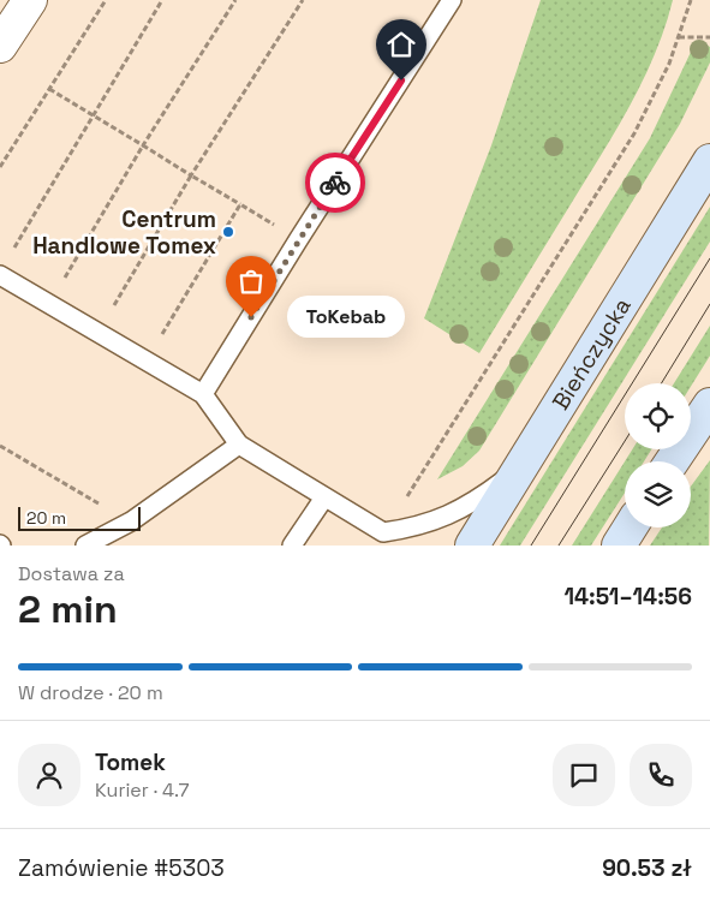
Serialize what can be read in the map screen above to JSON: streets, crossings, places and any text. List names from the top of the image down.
{
  "streets": {
    "main road": ["Bieńczycka"]
  },
  "places": ["Centrum Handlowe Tomex", "ToKebab"],
  "scale_bar": "20 m",
  "page": {
    "bubble": "ToKebab",
    "scale": "20 m",
    "heading": ["2 min", "Dostawa za", "14:51–14:56"],
    "panel": [
      "Tomek",
      "Kurier · 4.7",
      "Zamówienie #5303",
      "90.53 zł"
    ],
    "bar": "W drodze · 20 m"
  }
}
